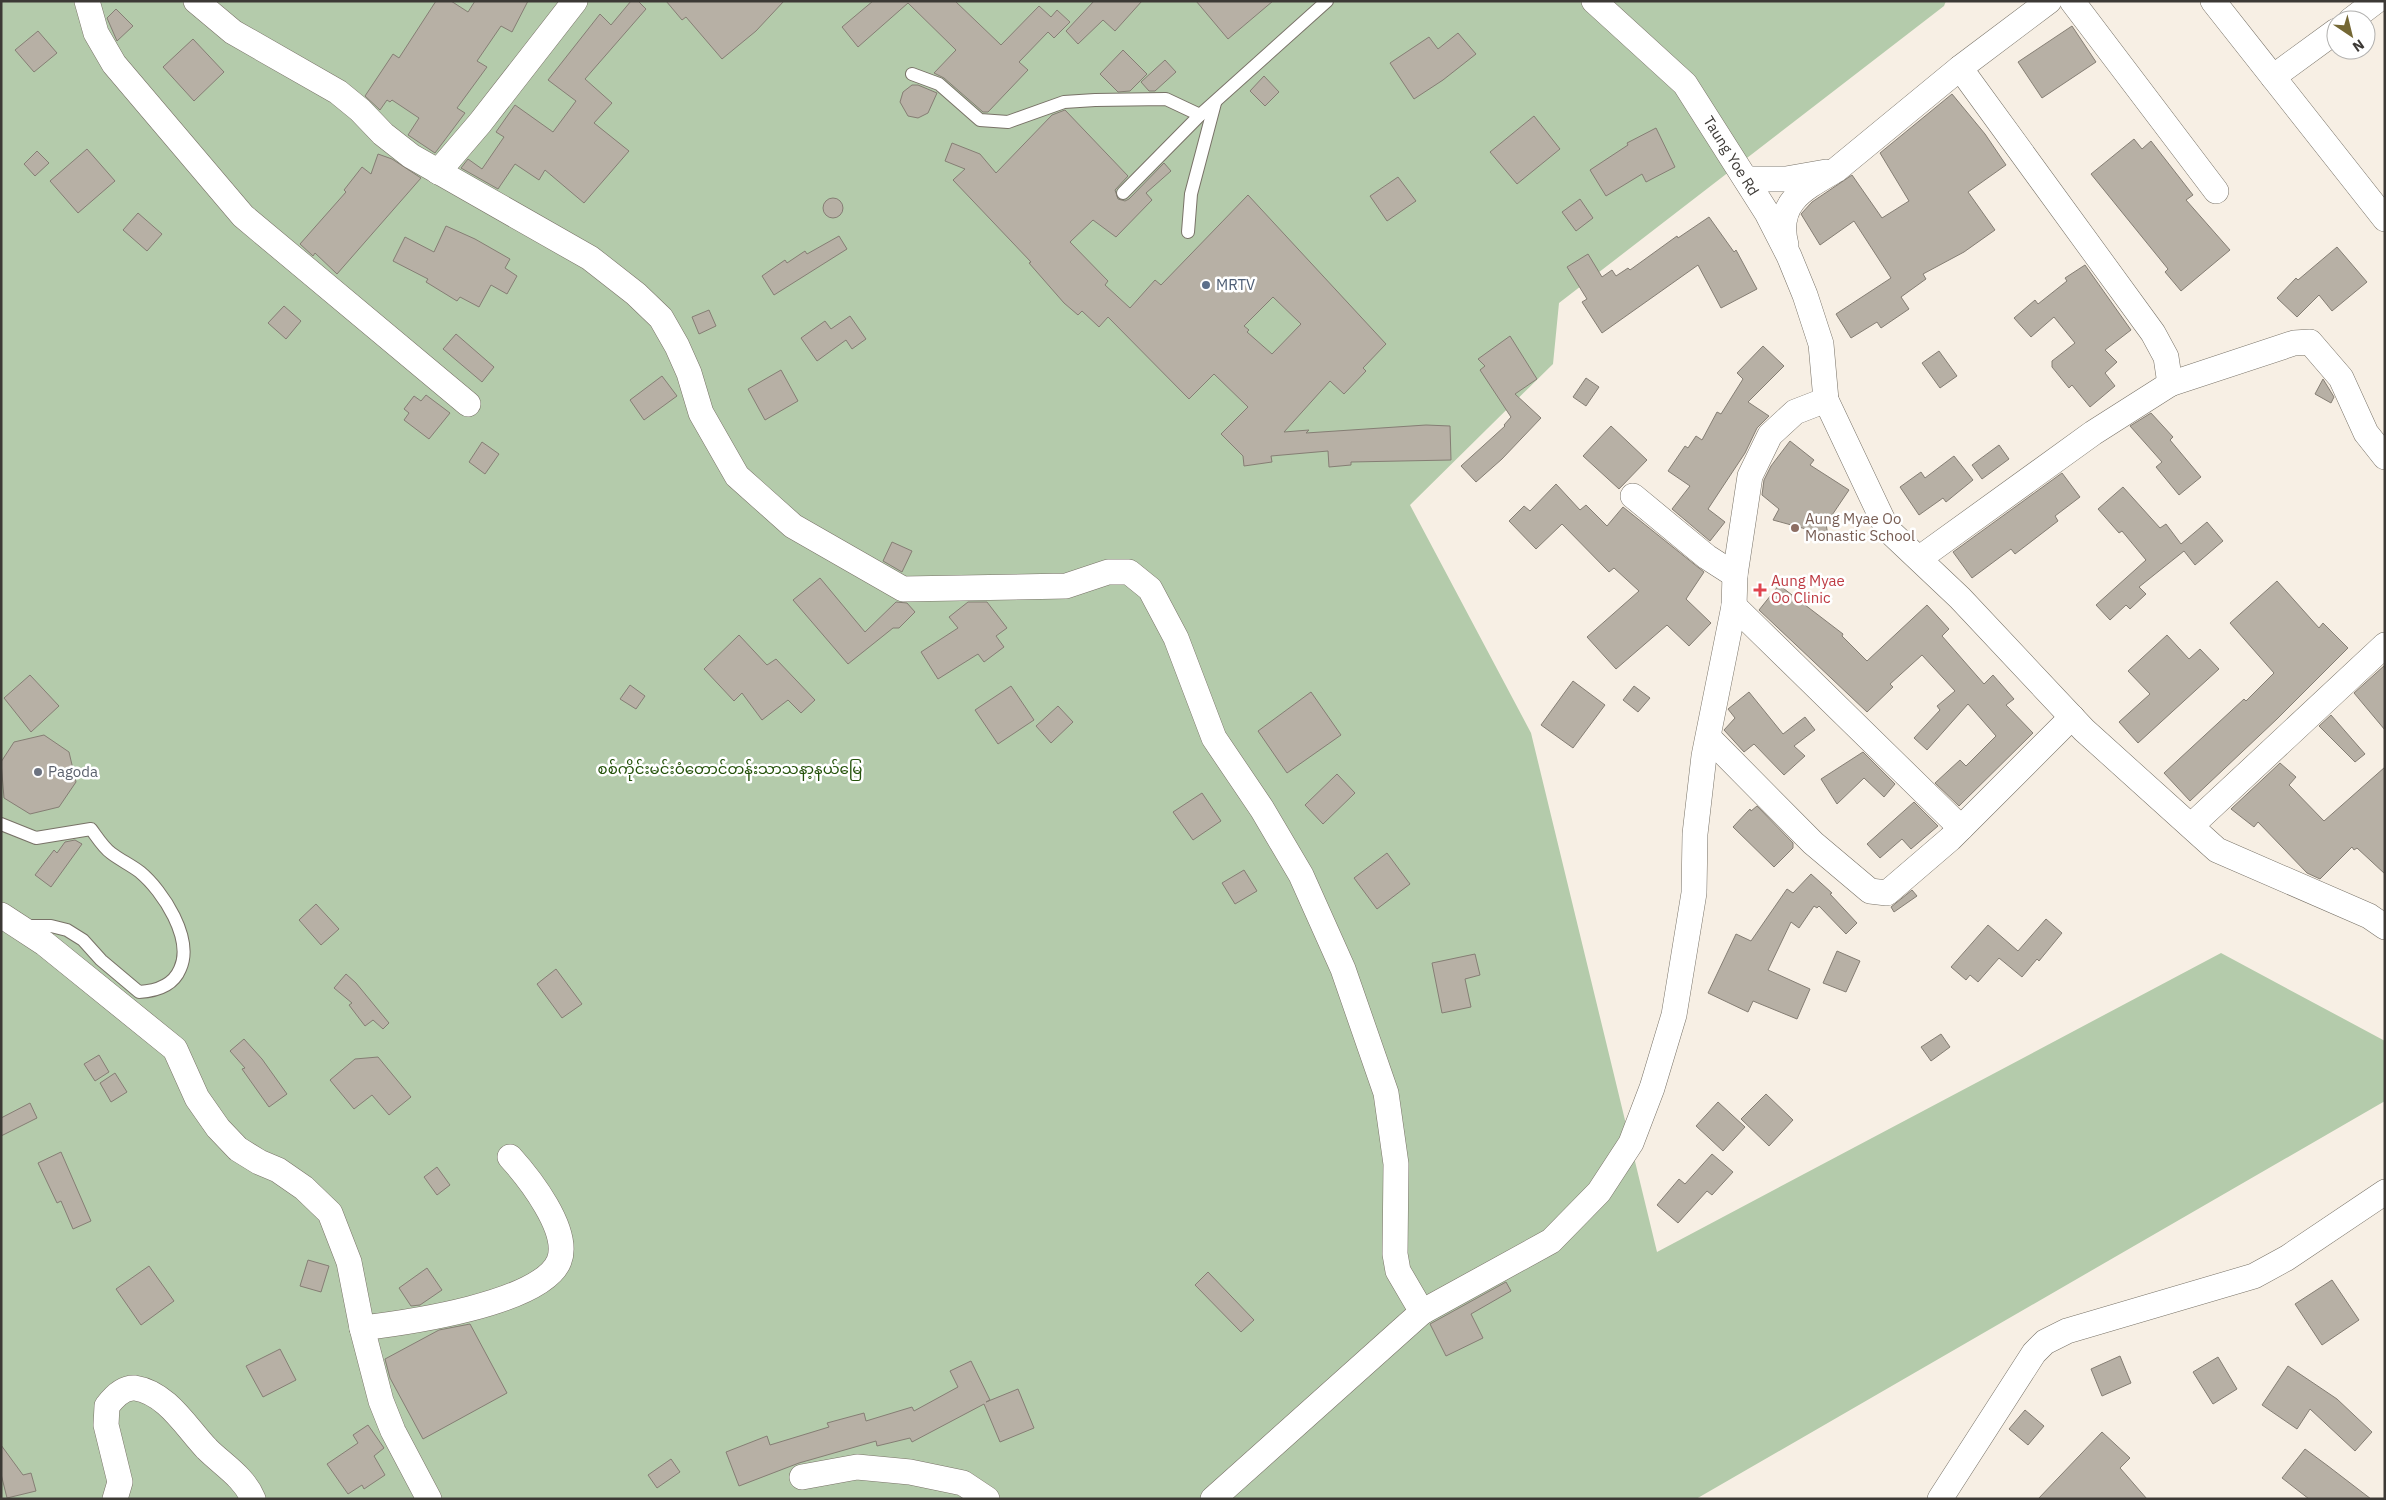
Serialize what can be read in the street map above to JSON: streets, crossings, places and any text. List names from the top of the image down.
{
  "streets": {
    "street": ["Taung Yoe Rd"]
  },
  "parks": ["စစ်ကိုင်းမင်းဝံတောင်တန်းသာသနာ့နယ်မြေ"],
  "places": {
    "other": ["MRTV", "Aung Myae Oo Monastic School", "Pagoda"],
    "health": ["Aung Myae Oo Clinic"]
  },
  "north": "bottom right"
}
